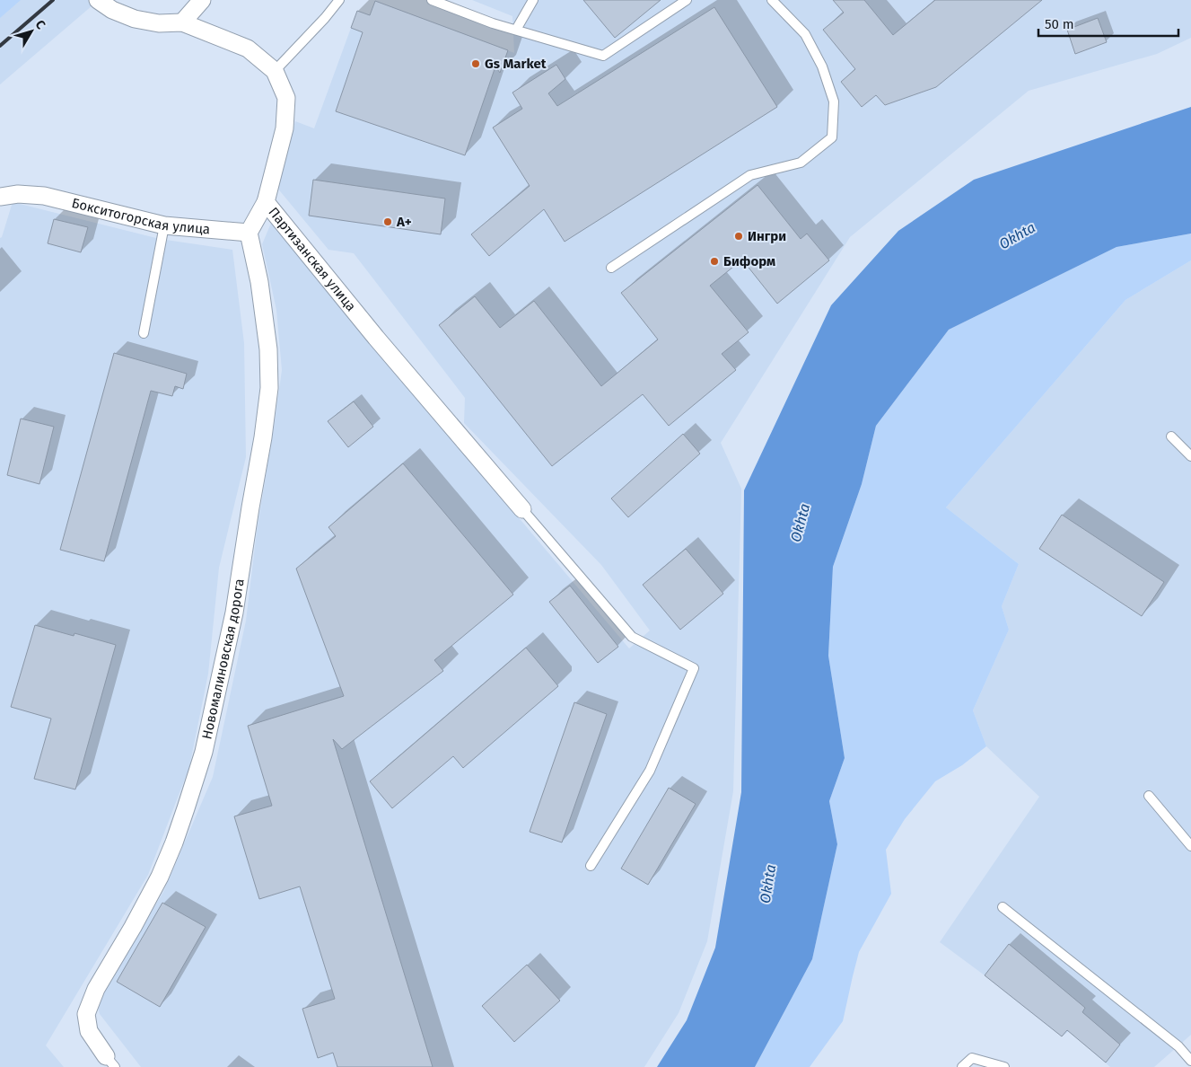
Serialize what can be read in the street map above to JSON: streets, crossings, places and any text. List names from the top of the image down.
{
  "streets": {
    "street": ["Бокситогорская улица", "Партизанская улица", "Новомалиновская дорога"]
  },
  "crossings": [
    ["Бокситогорская улица", "Новомалиновская дорога"]
  ],
  "water": ["Okhta"],
  "places": [
    "Gs Market",
    "А+",
    "Ингри",
    "Биформ"
  ],
  "scale_bar": "50 m",
  "north": "top right"
}
